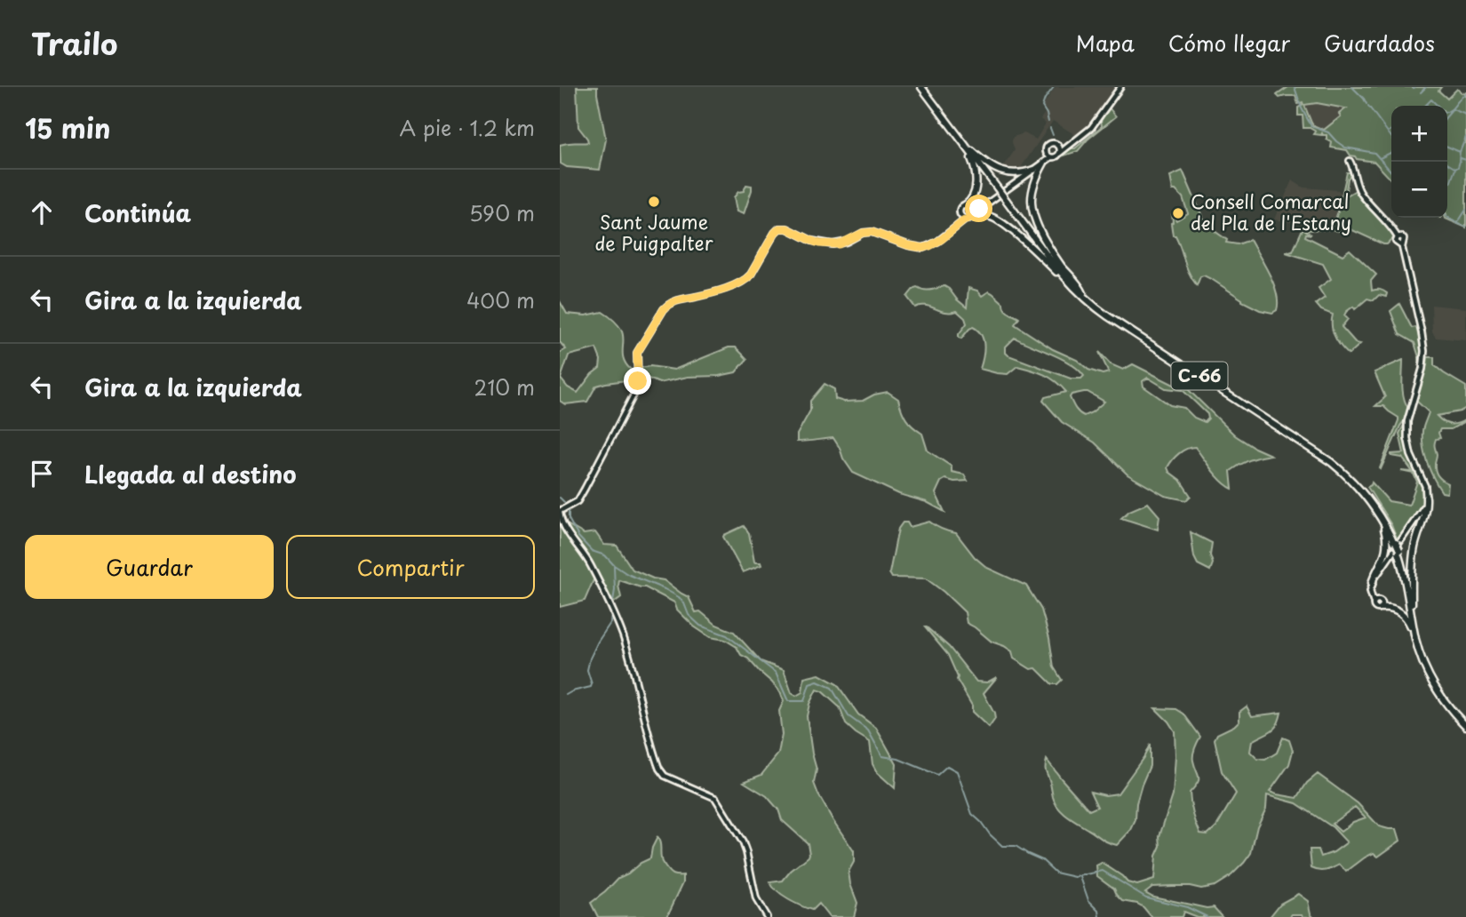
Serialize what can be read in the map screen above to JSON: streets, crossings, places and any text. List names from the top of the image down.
{
  "streets": {
    "highway": ["C-66"]
  },
  "places": ["Sant Jaume de Puigpalter", "Consell Comarcal del Pla de l'Estany"],
  "page": {
    "header": "Trailo",
    "nav": ["Mapa", "Cómo llegar", "Guardados"],
    "heading": ["15 min", "A pie · 1.2 km"],
    "map_buttons": ["+", "−"],
    "list": [
      ["Continúa", "590 m"],
      ["Gira a la izquierda", "400 m"],
      ["Gira a la izquierda", "210 m"],
      "Llegada al destino"
    ],
    "buttons": ["Guardar", "Compartir"]
  }
}
